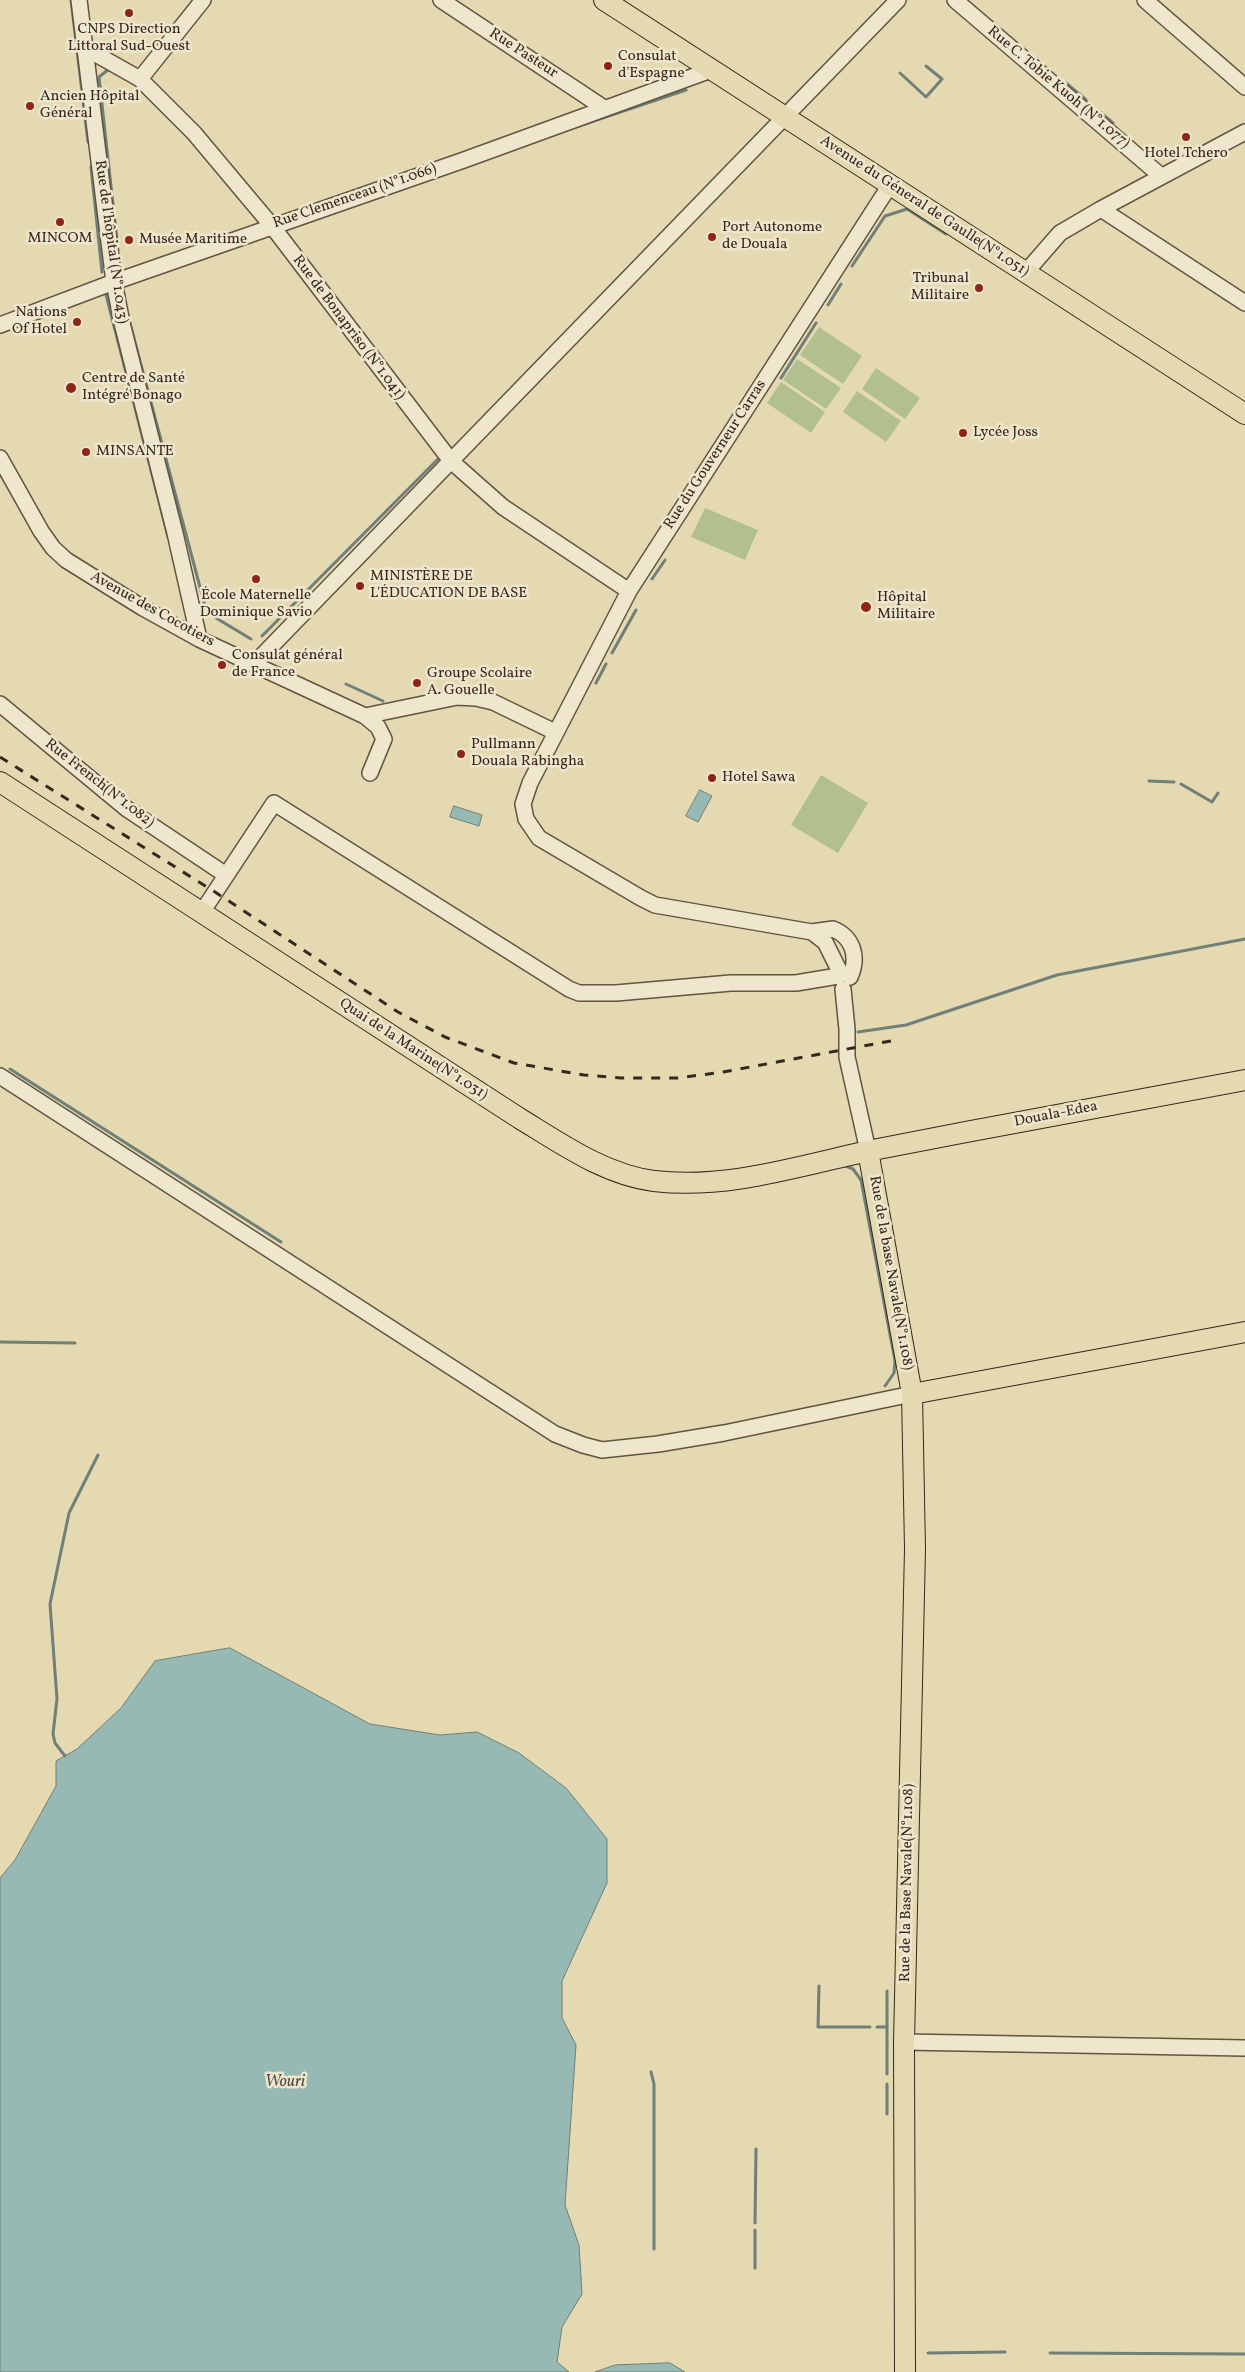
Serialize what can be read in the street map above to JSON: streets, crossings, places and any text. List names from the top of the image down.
{
  "streets": {
    "main road": [
      "Avenue du Géneral de Gaulle(N°1.051)",
      "Quai de la Marine(N°1.031)",
      "Douala-Edea",
      "Rue de la base Navale(N°1.108)",
      "Rue de la Base Navale(N°1.108)"
    ],
    "street": [
      "Rue Pasteur",
      "Rue C. Tobie Kuoh (N°1.077)",
      "Rue Clemenceau (N°1.066)",
      "Rue de l'hôpital (N°1.043)",
      "Rue de Bonapriso (N°1.041)",
      "Rue du Gouverneur Carras",
      "Avenue des Cocotiers",
      "Rue French(N°1.082)"
    ]
  },
  "crossings": [
    ["Rue Pasteur", "Rue Clemenceau (N°1.066)"],
    ["Rue Clemenceau (N°1.066)", "Avenue du Géneral de Gaulle(N°1.051)"],
    ["Rue Clemenceau (N°1.066)", "Rue de l'hôpital (N°1.043)"],
    ["Rue Clemenceau (N°1.066)", "Rue de Bonapriso (N°1.041)"],
    ["Avenue du Géneral de Gaulle(N°1.051)", "Rue du Gouverneur Carras"],
    ["Rue de l'hôpital (N°1.043)", "Rue de Bonapriso (N°1.041)"],
    ["Rue de l'hôpital (N°1.043)", "Avenue des Cocotiers"],
    ["Rue de Bonapriso (N°1.041)", "Rue du Gouverneur Carras"],
    ["Quai de la Marine(N°1.031)", "Douala-Edea"],
    ["Quai de la Marine(N°1.031)", "Rue de la base Navale(N°1.108)"],
    ["Douala-Edea", "Rue de la base Navale(N°1.108)"],
    ["Rue de la base Navale(N°1.108)", "Rue de la Base Navale(N°1.108)"]
  ],
  "water": ["Wouri"],
  "places": [
    "CNPS Direction Littoral Sud-Ouest",
    "Consulat d'Espagne",
    "Ancien Hôpital Général",
    "Hotel Tchero",
    "MINCOM",
    "Port Autonome de Douala",
    "Musée Maritime",
    "Tribunal Militaire",
    "Nations Of Hotel",
    "Centre de Santé Intégré Bonago",
    "Lycée Joss",
    "MINSANTE",
    "École Maternelle Dominique Savio",
    "MINISTÈRE DE L'ÉDUCATION DE BASE",
    "Hôpital Militaire",
    "Consulat général de France",
    "Groupe Scolaire A. Gouelle",
    "Pullmann Douala Rabingha",
    "Hotel Sawa"
  ]
}
